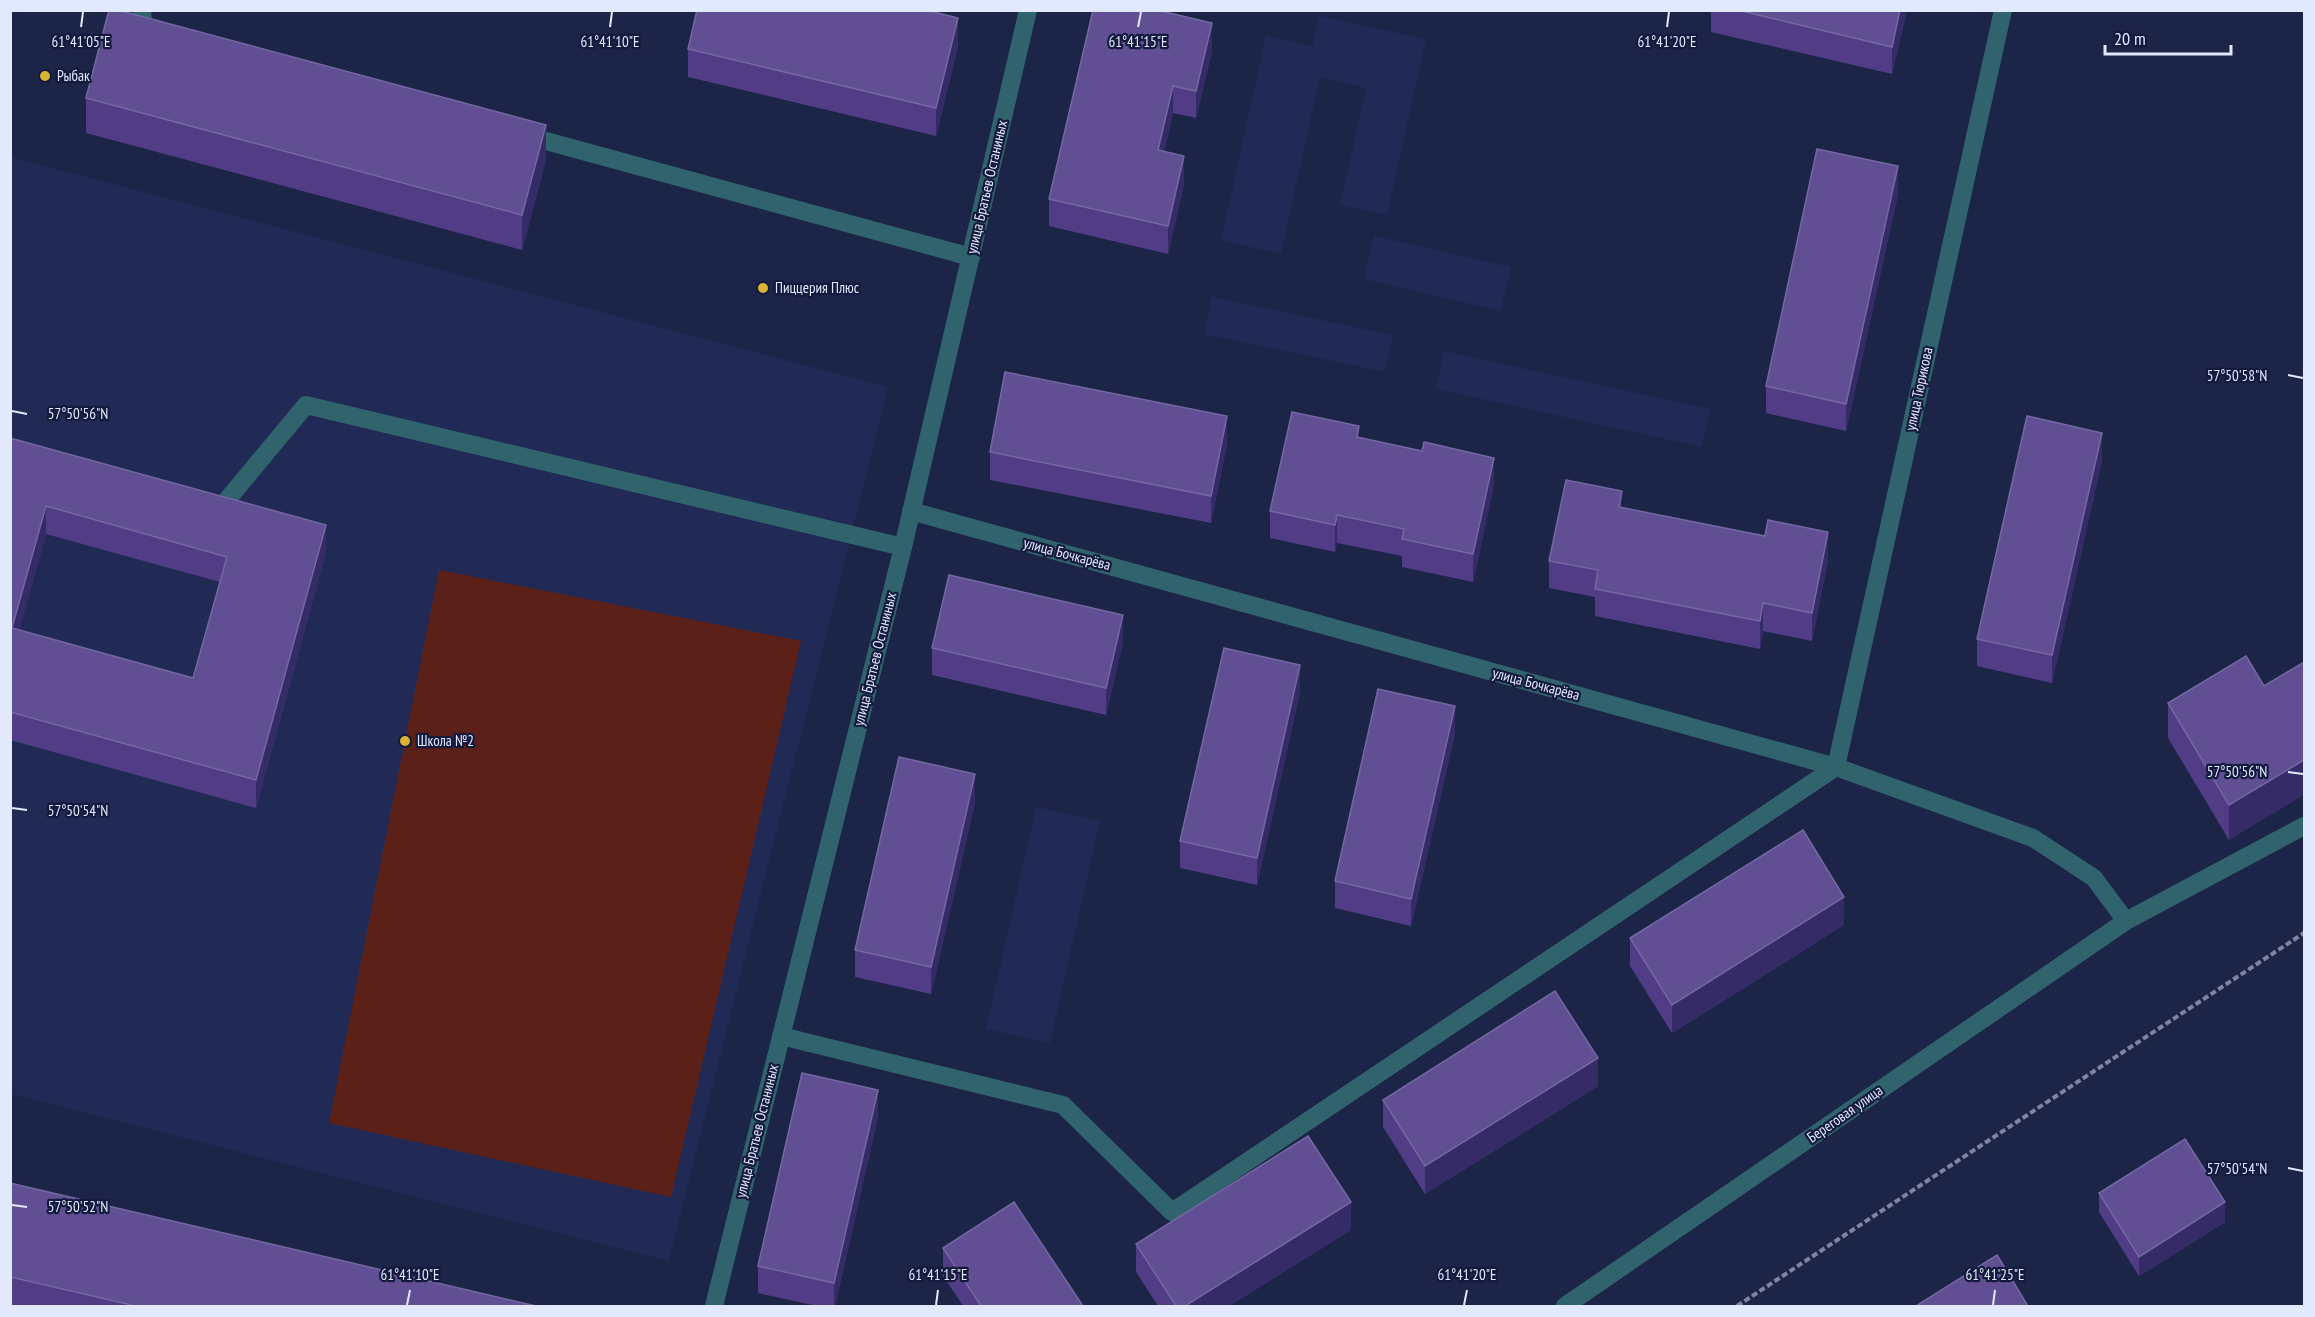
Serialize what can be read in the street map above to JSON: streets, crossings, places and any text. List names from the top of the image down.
{
  "streets": {
    "street": [
      "улица Братьев Останиных",
      "улица Тюрикова",
      "улица Бочкарёва",
      "Береговая улица"
    ]
  },
  "crossings": [
    ["улица Братьев Останиных", "улица Бочкарёва"],
    ["улица Тюрикова", "улица Бочкарёва"],
    ["улица Бочкарёва", "Береговая улица"]
  ],
  "places": ["Рыбак", "Пиццерия Плюс", "Школа №2"],
  "scale_bar": "20 m",
  "coordinates": [
    "61°41'05\"E",
    "61°41'15\"E",
    "61°41'10\"E",
    "61°41'20\"E",
    "57°50'58\"N",
    "57°50'56\"N",
    "57°50'54\"N",
    "57°50'52\"N",
    "61°41'25\"E"
  ]
}
